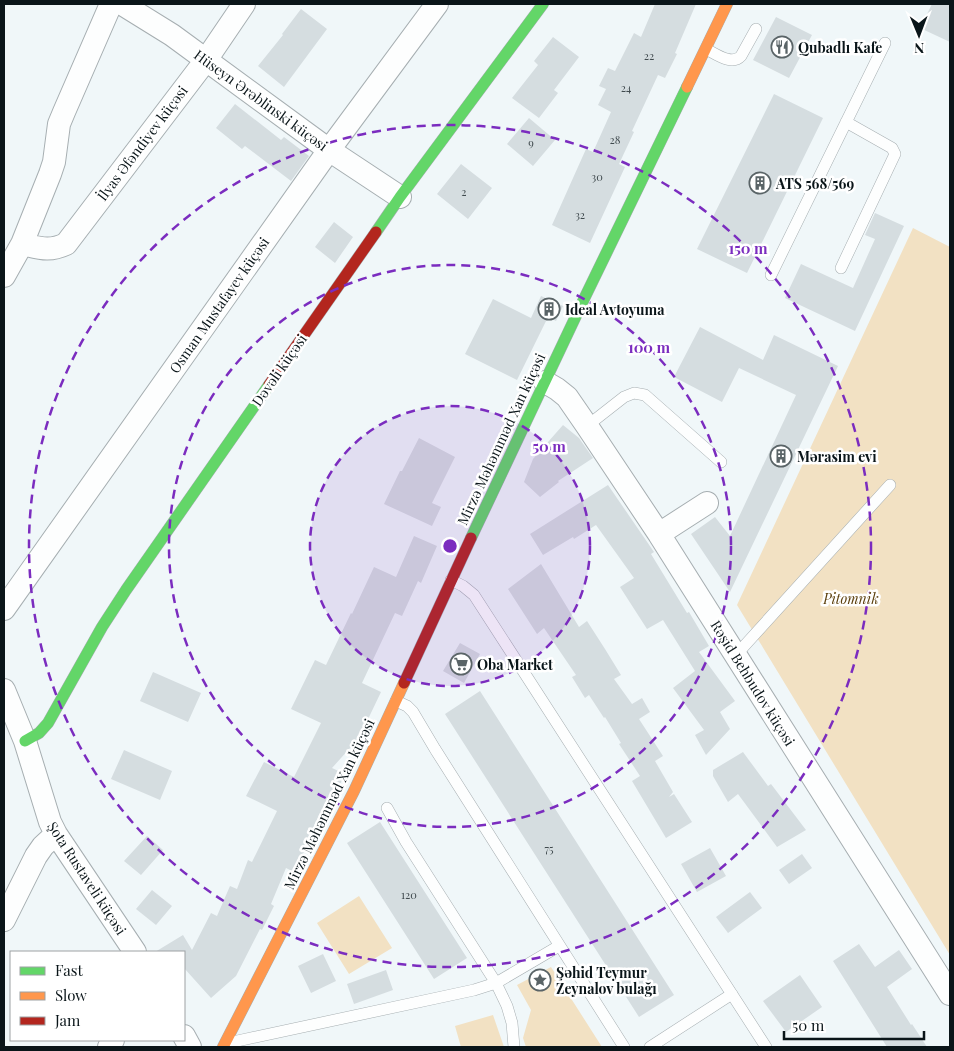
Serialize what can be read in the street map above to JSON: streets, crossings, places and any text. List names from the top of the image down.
{
  "streets": {
    "street": [
      "Hüseyn Ərəblinski küçəsi",
      "İlyas Əfəndiyev küçəsi",
      "Osman Mustafayev küçəsi",
      "Dəvəli küçəsi",
      "Mirzə Məhəmməd Xan küçəsi",
      "Rəşid Behbudov küçəsi",
      "Şota Rustaveli küçəsi"
    ]
  },
  "crossings": [
    ["Hüseyn Ərəblinski küçəsi", "İlyas Əfəndiyev küçəsi"],
    ["Hüseyn Ərəblinski küçəsi", "Osman Mustafayev küçəsi"],
    ["Hüseyn Ərəblinski küçəsi", "Dəvəli küçəsi"],
    ["Dəvəli küçəsi", "Şota Rustaveli küçəsi"],
    ["Mirzə Məhəmməd Xan küçəsi", "Rəşid Behbudov küçəsi"]
  ],
  "parks": ["Pitomnik"],
  "places": {
    "restaurant": ["Qubadlı Kafe"],
    "building": ["ATS 568/569", "Ideal Avtoyuma", "Mərasim evi"],
    "supermarket": ["Oba Market"],
    "place": ["Şəhid Teymur Zeynalov bulağı"]
  },
  "house_numbers": [
    "22",
    "24",
    "28",
    "9",
    "30",
    "2",
    "32",
    "75",
    "120"
  ],
  "legend": ["Fast", "Slow", "Jam"],
  "scale_bar": "50 m",
  "north": "bottom",
  "rings": ["150 m", "100 m", "50 m"]
}
